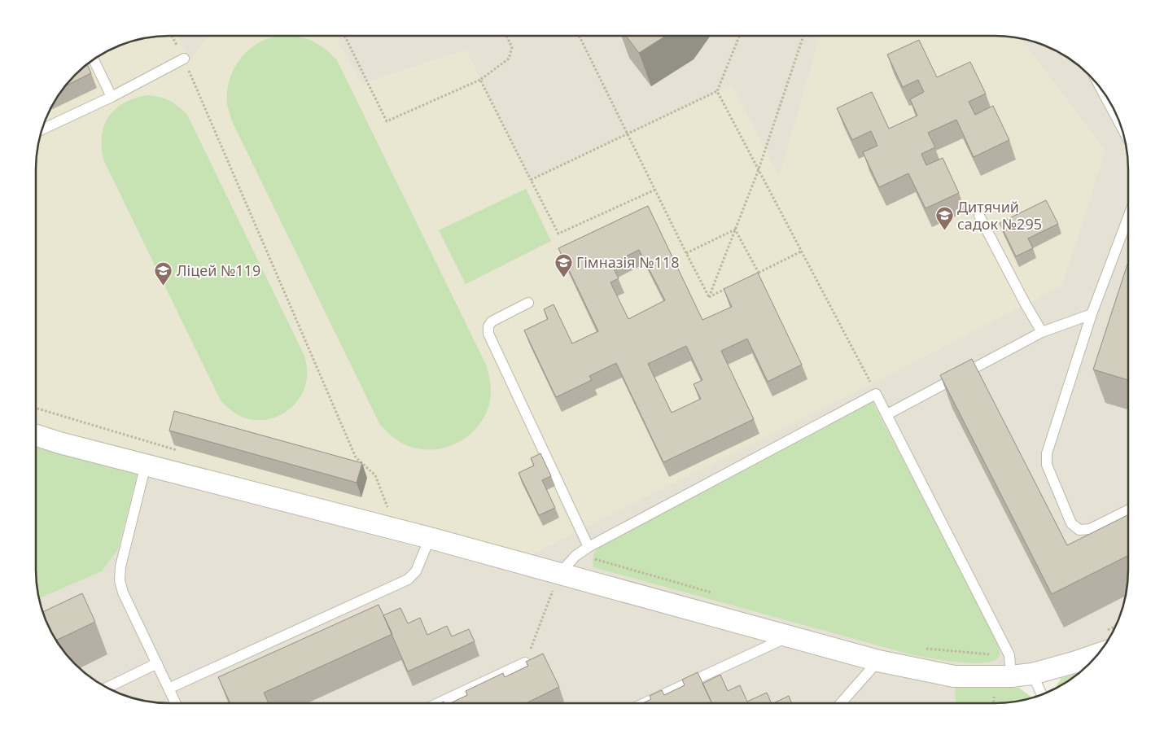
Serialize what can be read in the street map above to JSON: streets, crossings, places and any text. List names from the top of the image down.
{
  "places": {
    "school or university": ["Дитячий садок №295", "Гімназія №118", "Ліцей №119"]
  }
}
